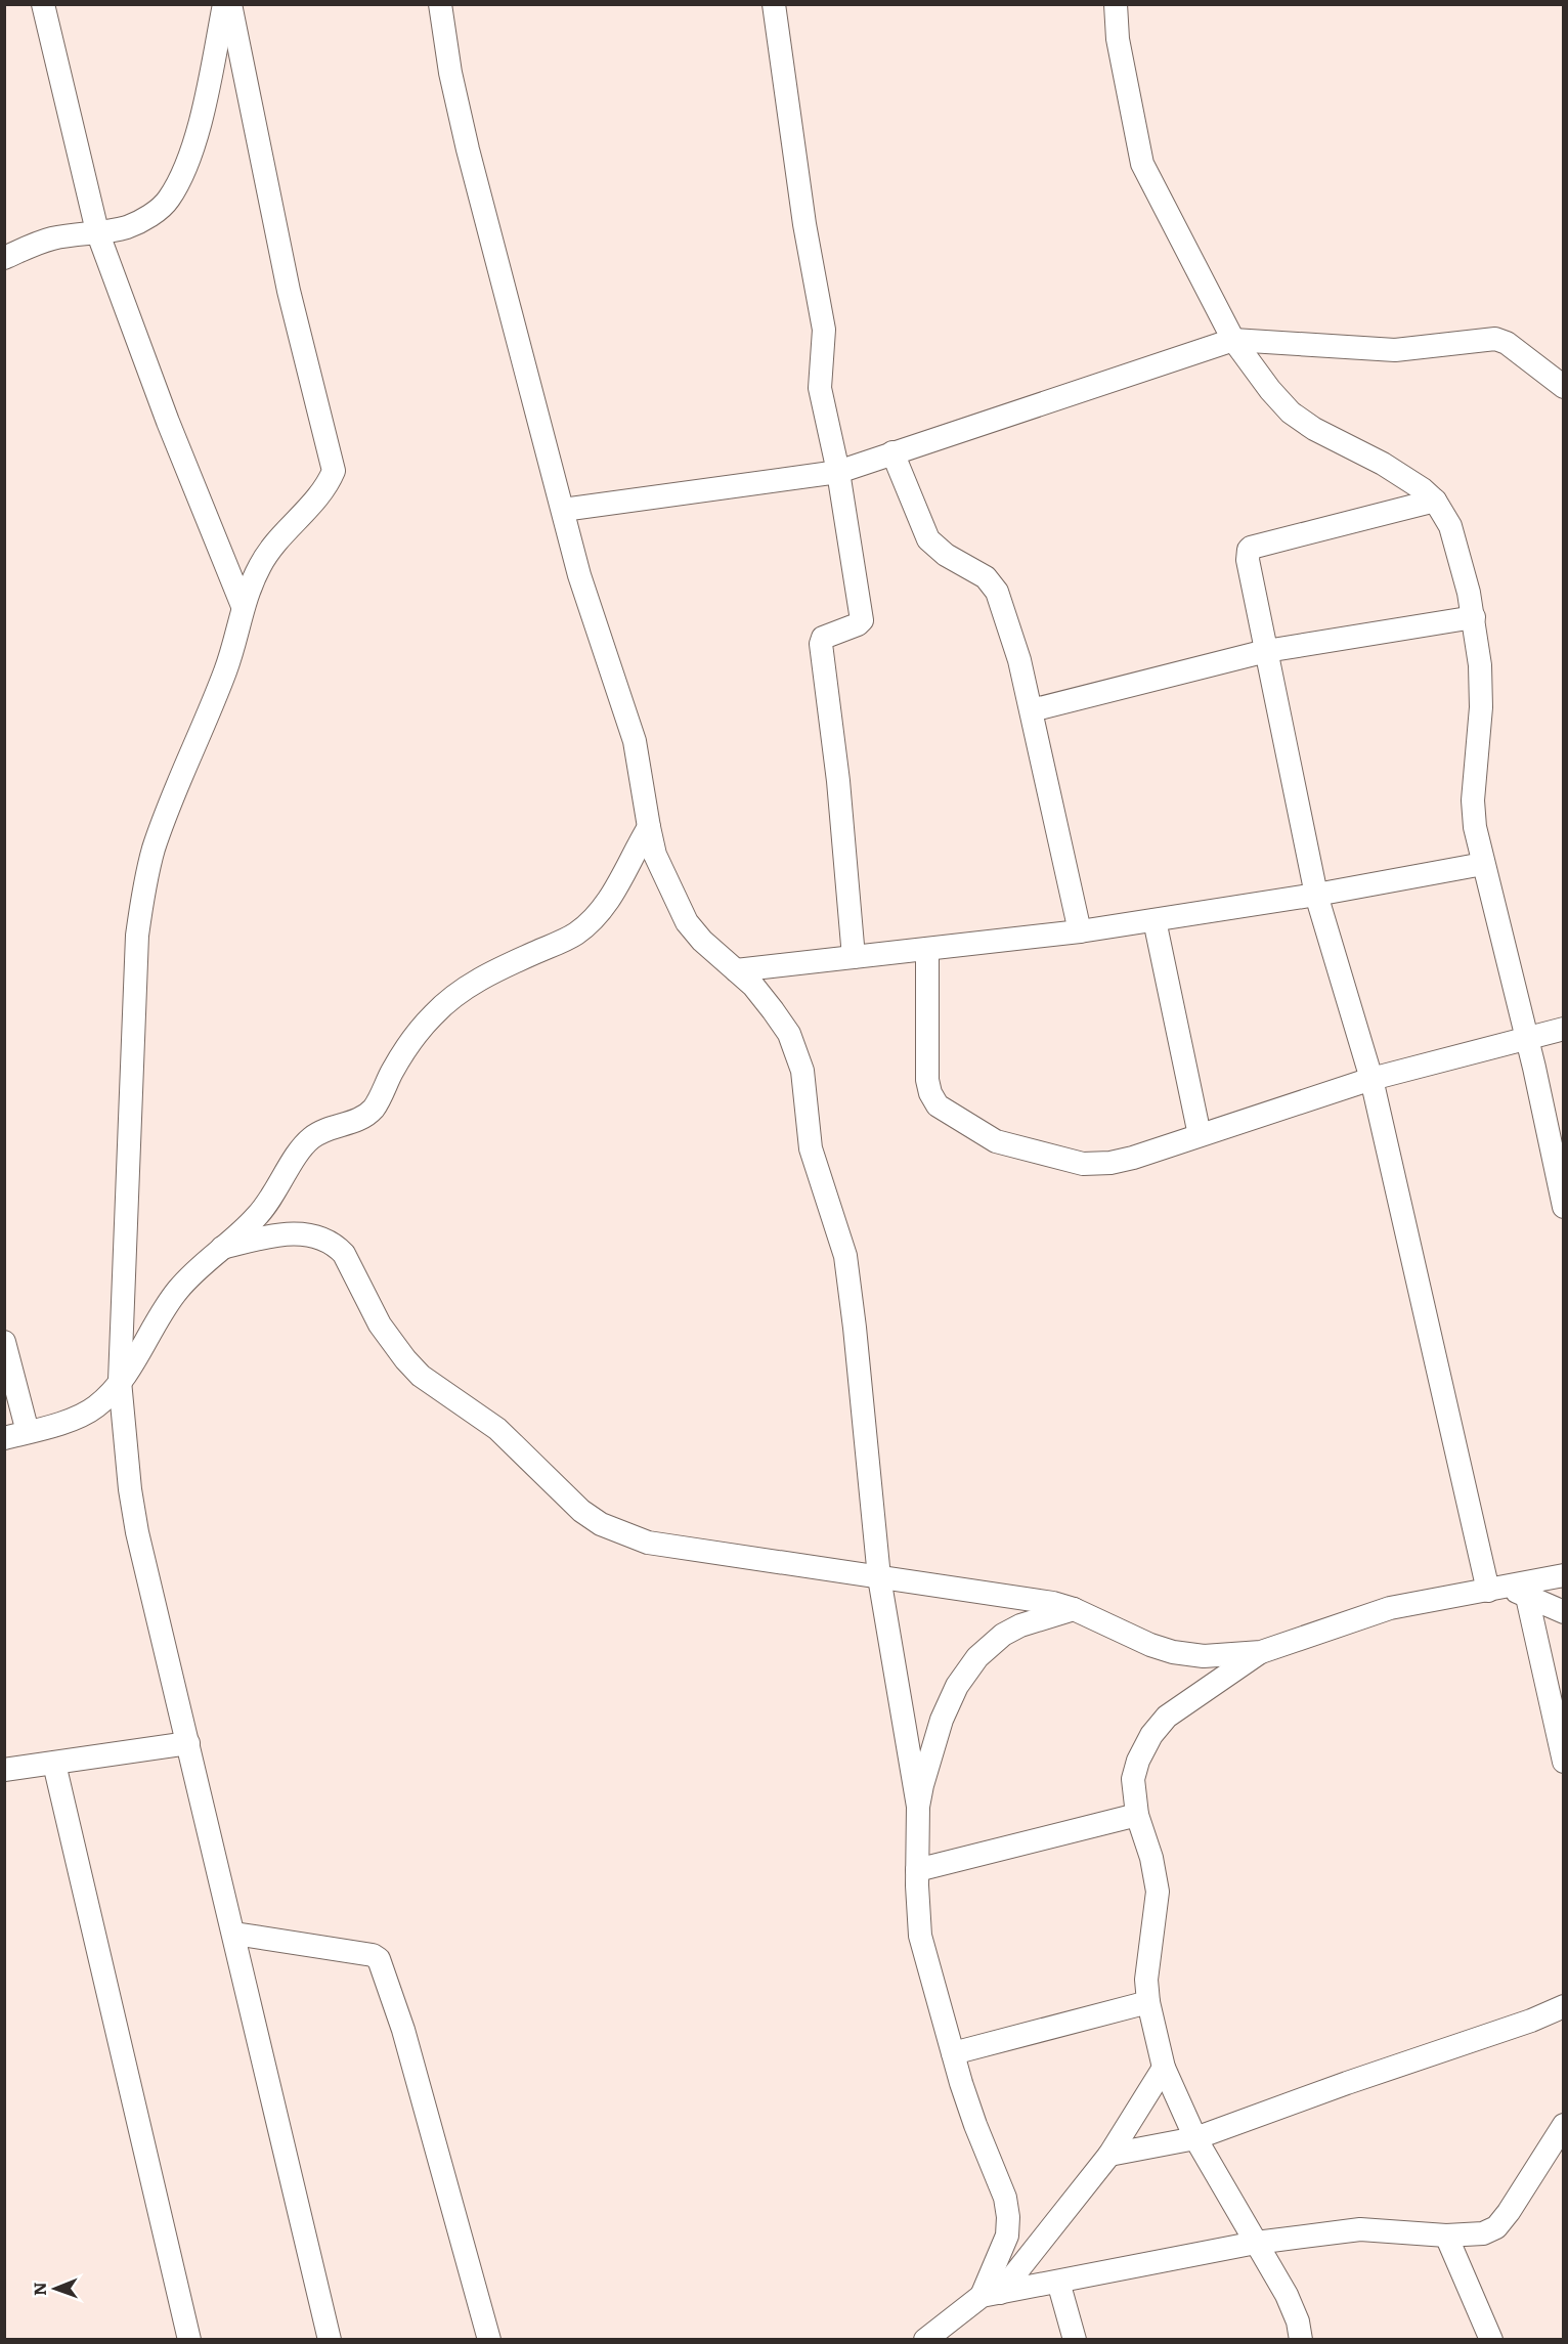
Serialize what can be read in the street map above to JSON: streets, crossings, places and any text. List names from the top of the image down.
{
  "north": "left"
}
